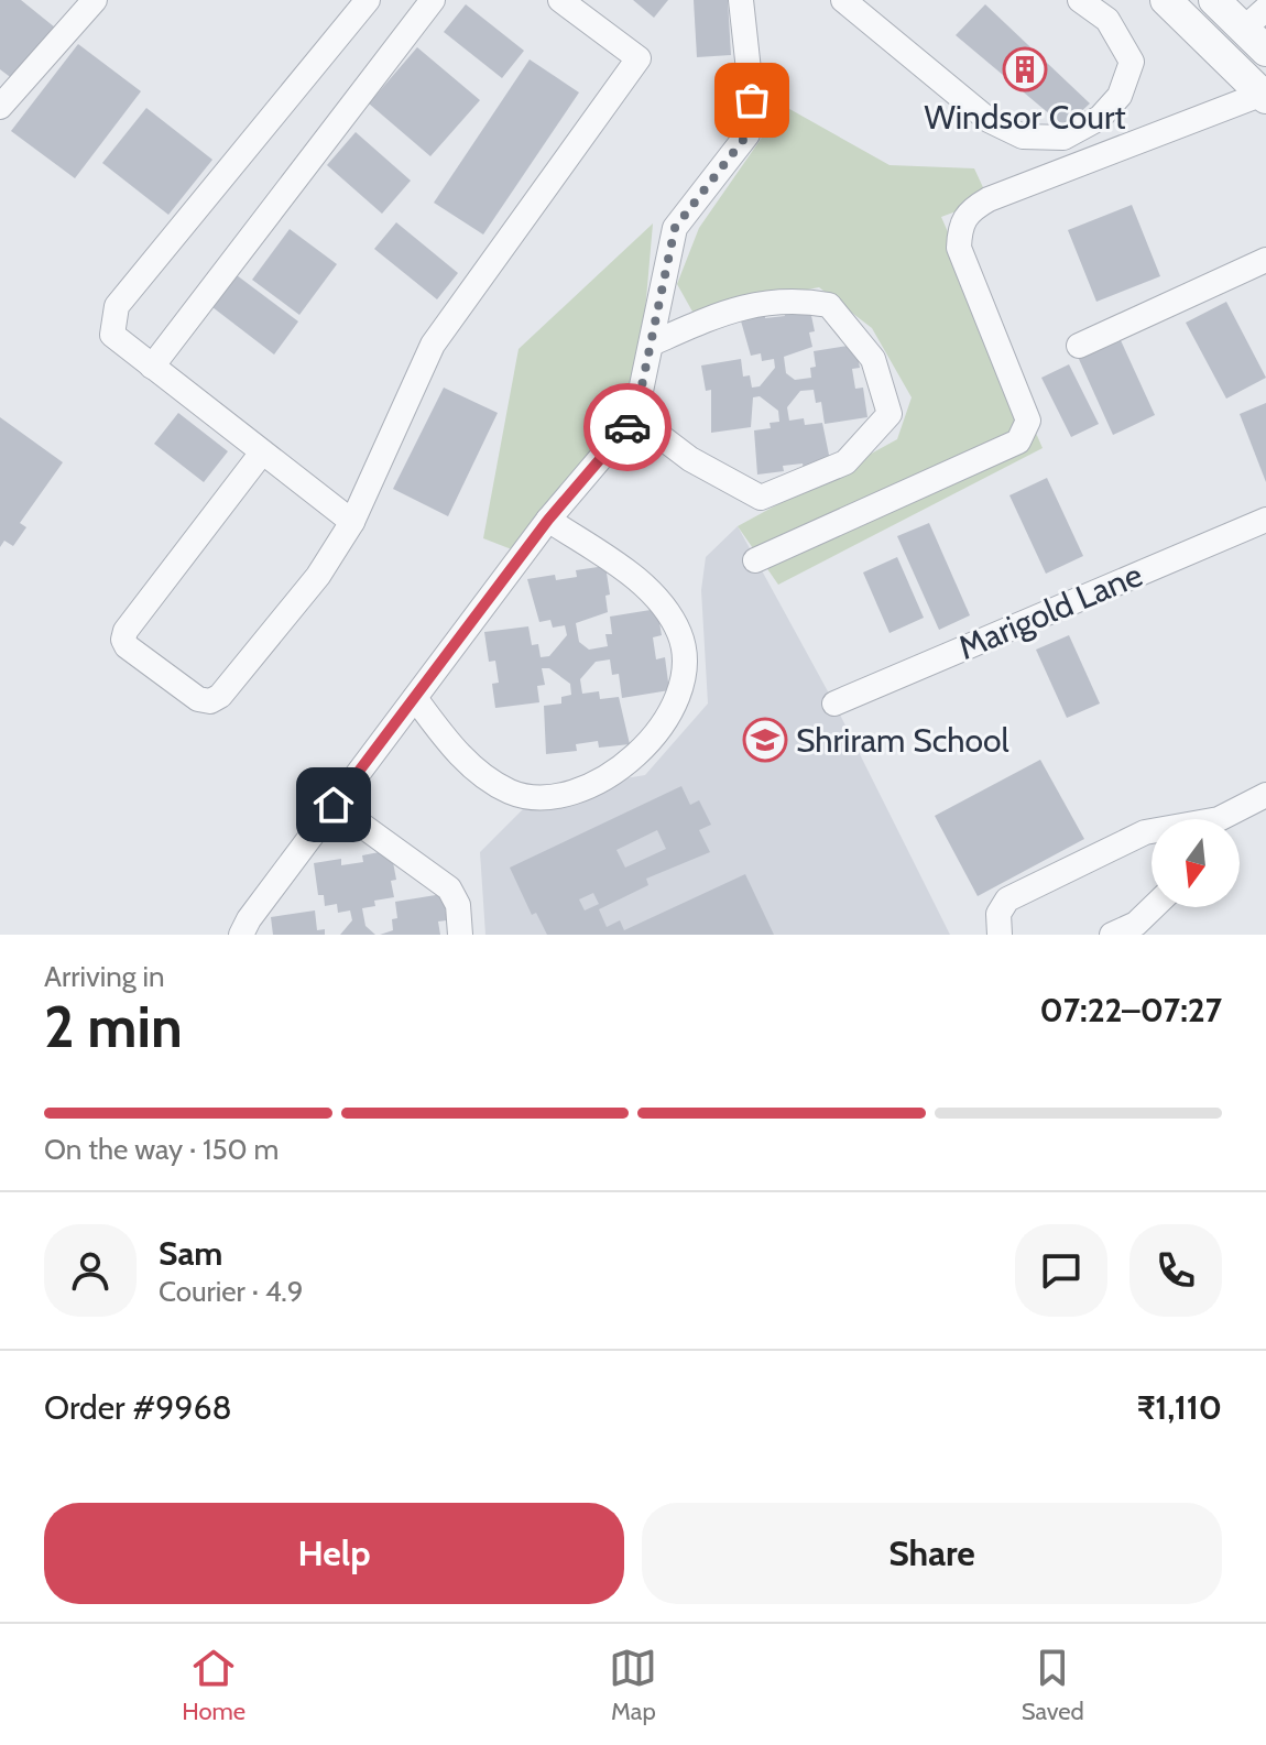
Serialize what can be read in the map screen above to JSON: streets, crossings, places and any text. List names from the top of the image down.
{
  "streets": {
    "street": ["Marigold Lane"]
  },
  "places": {
    "building": ["Windsor Court"],
    "school or university": ["Shriram School"]
  },
  "north": "bottom",
  "page": {
    "heading": ["2 min", "Arriving in", "07:22–07:27"],
    "panel": [
      "Sam",
      "Courier · 4.9",
      "Order #9968",
      "₹1,110"
    ],
    "bar": "On the way · 150 m",
    "buttons": ["Help", "Share"],
    "tabs": ["Home", "Map", "Saved"]
  }
}
